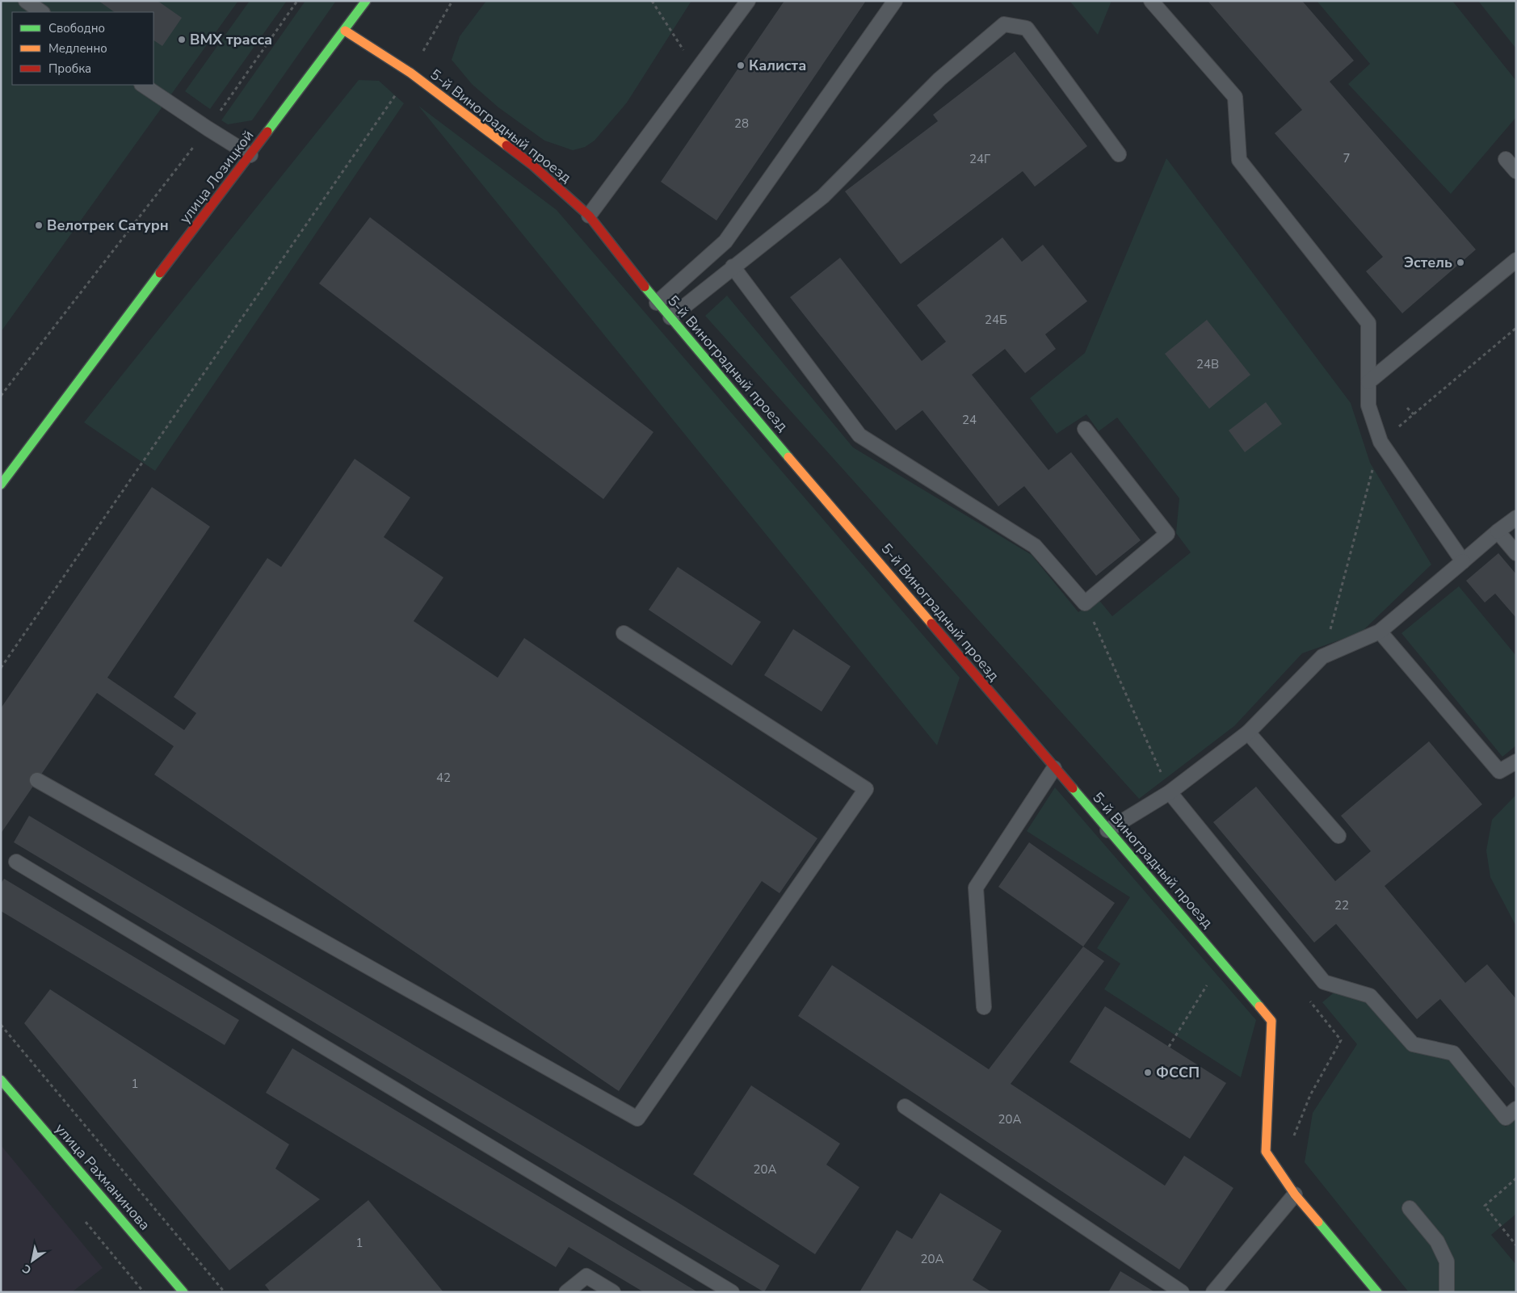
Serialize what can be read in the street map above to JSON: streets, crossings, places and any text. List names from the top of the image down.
{
  "streets": {
    "street": ["5-й Виноградный проезд", "улица Лозицкой", "улица Рахманинова"]
  },
  "crossings": [
    ["5-й Виноградный проезд", "улица Лозицкой"]
  ],
  "places": [
    "BMX трасса",
    "Калиста",
    "Велотрек Сатурн",
    "Эстель",
    "ФССП"
  ],
  "house_numbers": [
    "28",
    "7",
    "24Г",
    "24Б",
    "24В",
    "24",
    "42",
    "22",
    "1",
    "20А",
    "20А",
    "1",
    "20А"
  ],
  "legend": ["Свободно", "Медленно", "Пробка"],
  "north": "bottom left"
}
